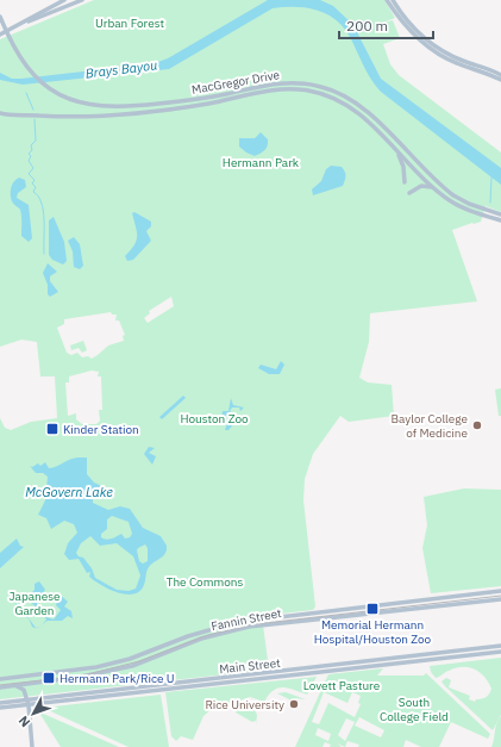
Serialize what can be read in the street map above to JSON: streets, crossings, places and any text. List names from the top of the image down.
{
  "streets": {
    "main road": ["MacGregor Drive", "Fannin Street", "Main Street"]
  },
  "water": ["Brays Bayou", "McGovern Lake"],
  "parks": [
    "Urban Forest",
    "Hermann Park",
    "Houston Zoo",
    "The Commons",
    "Japanese Garden",
    "Lovett Pasture",
    "South College Field"
  ],
  "places": {
    "other": ["Baylor College of Medicine", "Rice University"],
    "transit": ["Kinder Station", "Memorial Hermann Hospital/Houston Zoo", "Hermann Park/Rice U"]
  },
  "scale_bar": "200 m",
  "north": "bottom left"
}
